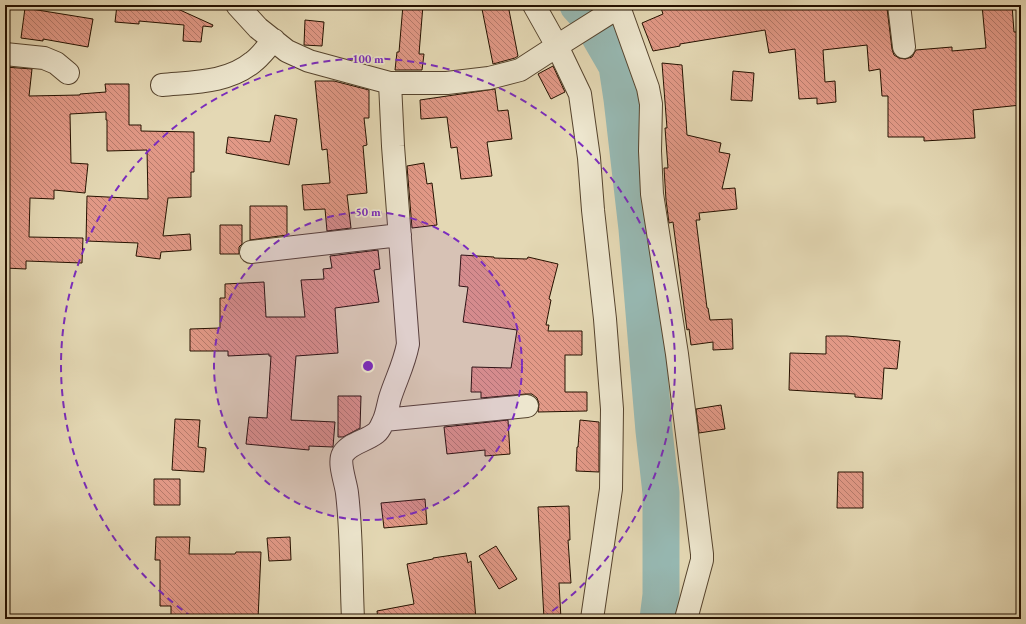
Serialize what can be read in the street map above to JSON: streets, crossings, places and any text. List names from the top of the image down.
{
  "rings": ["100 m", "50 m"]
}
